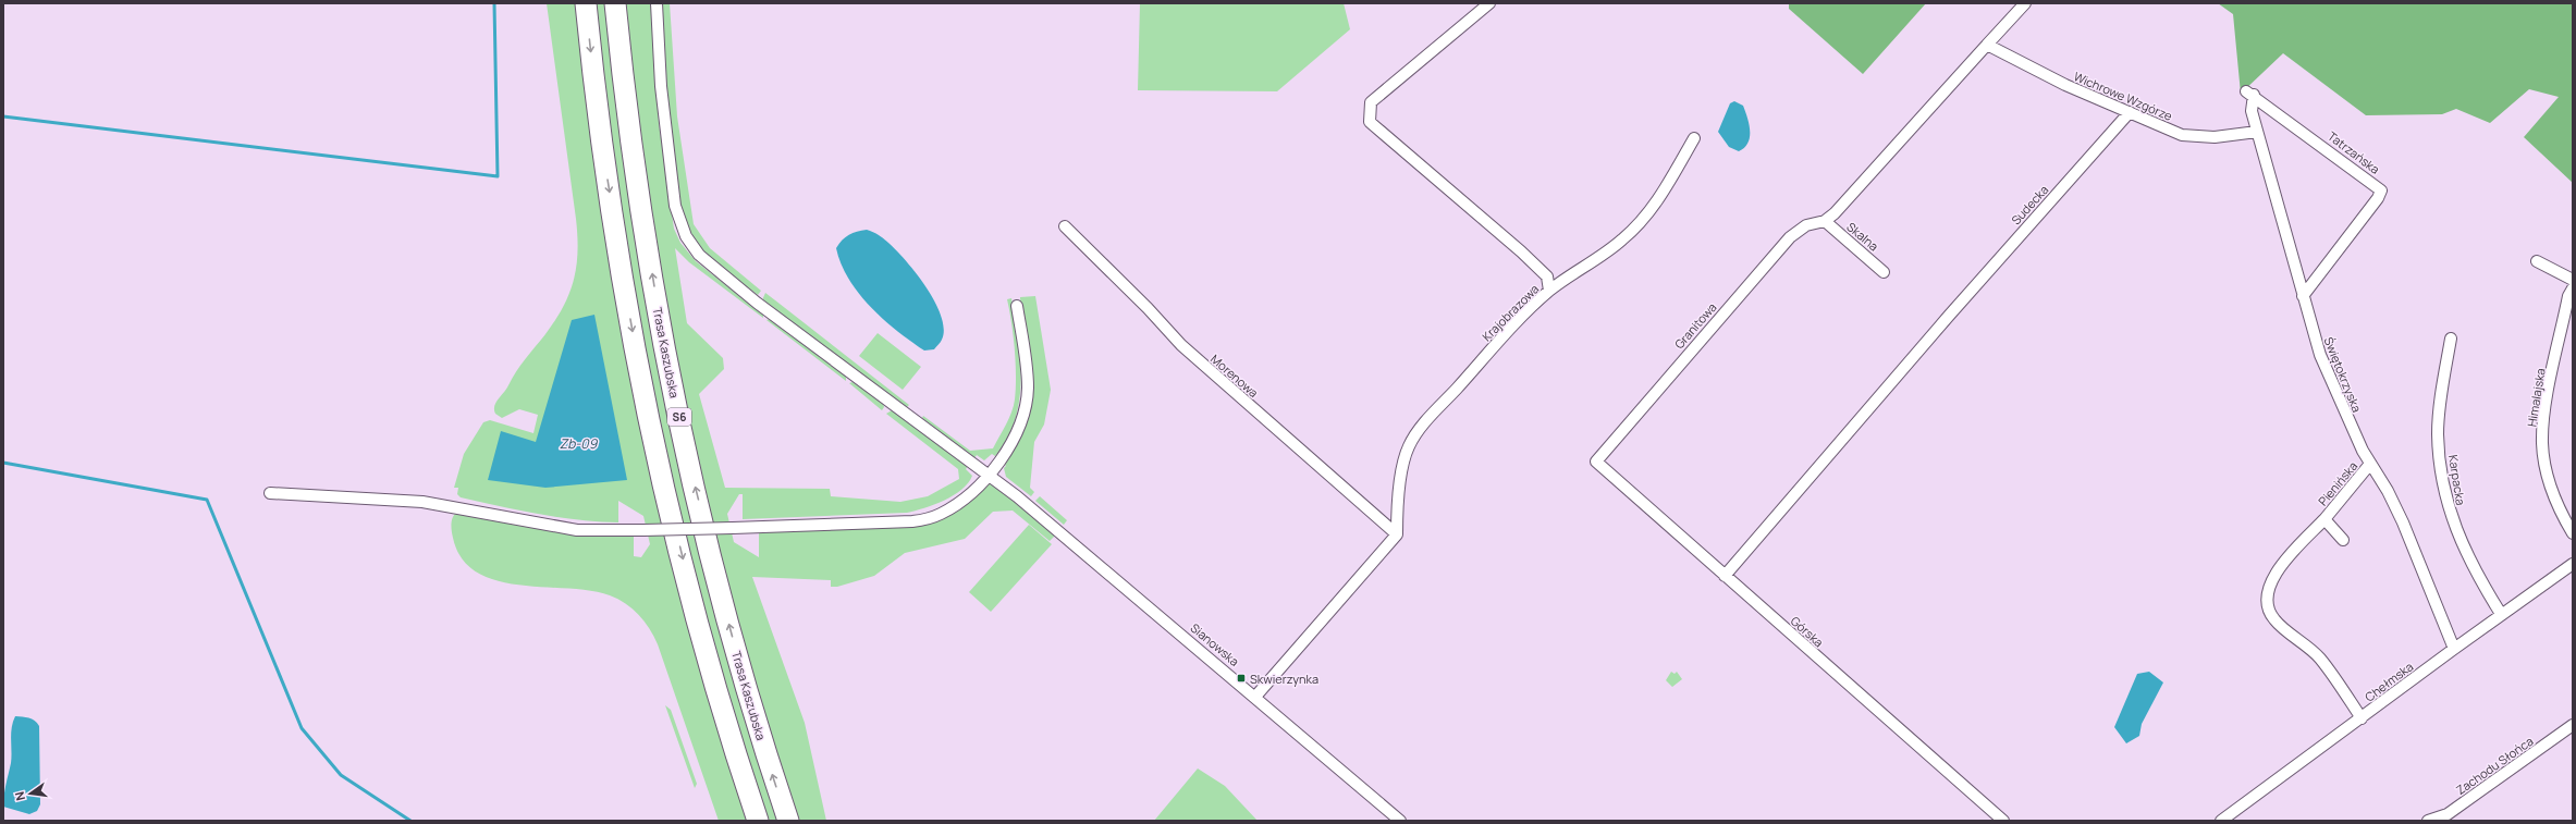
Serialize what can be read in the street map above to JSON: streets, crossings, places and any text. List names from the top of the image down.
{
  "streets": {
    "highway": ["Trasa Kaszubska", "S6"],
    "street": [
      "Wichrowe Wzgórze",
      "Tatrzańska",
      "Sudecka",
      "Skalna",
      "Krajobrazowa",
      "Granitowa",
      "Świętokrzyska",
      "Morenowa",
      "Himalajska",
      "Karpacka",
      "Pienińska",
      "Górska",
      "Sianowska",
      "Chełmska",
      "Zachodu Słońca"
    ]
  },
  "crossings": [
    ["Wichrowe Wzgórze", "Sudecka"],
    ["Wichrowe Wzgórze", "Świętokrzyska"],
    ["Tatrzańska", "Świętokrzyska"],
    ["Sudecka", "Górska"],
    ["Skalna", "Granitowa"],
    ["Krajobrazowa", "Morenowa"],
    ["Granitowa", "Górska"],
    ["Świętokrzyska", "Pienińska"],
    ["Świętokrzyska", "Chełmska"],
    ["Karpacka", "Chełmska"],
    ["Pienińska", "Chełmska"]
  ],
  "water": ["Zb-09"],
  "places": {
    "transit": ["Skwierzynka"]
  },
  "north": "left"
}
